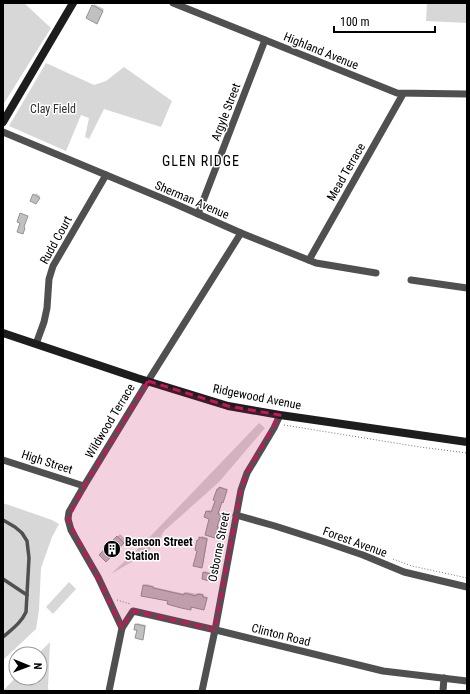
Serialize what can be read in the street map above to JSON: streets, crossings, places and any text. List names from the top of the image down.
{
  "streets": {
    "street": [
      "Highland Avenue",
      "Argyle Street",
      "Mead Terrace",
      "Sherman Avenue",
      "Rudd Court",
      "Ridgewood Avenue",
      "Wildwood Terrace",
      "High Street",
      "Forest Avenue",
      "Osborne Street",
      "Clinton Road"
    ]
  },
  "crossings": [
    ["Highland Avenue", "Argyle Street"],
    ["Highland Avenue", "Mead Terrace"],
    ["Argyle Street", "Sherman Avenue"],
    ["Mead Terrace", "Sherman Avenue"],
    ["Sherman Avenue", "Rudd Court"],
    ["Sherman Avenue", "Wildwood Terrace"],
    ["Rudd Court", "Ridgewood Avenue"],
    ["Ridgewood Avenue", "Wildwood Terrace"],
    ["Ridgewood Avenue", "Osborne Street"],
    ["Wildwood Terrace", "High Street"],
    ["Wildwood Terrace", "Clinton Road"],
    ["Forest Avenue", "Osborne Street"],
    ["Osborne Street", "Clinton Road"]
  ],
  "districts": ["GLEN RIDGE"],
  "parks": ["Clay Field"],
  "places": {
    "building": ["Benson Street Station"]
  },
  "scale_bar": "100 m",
  "north": "right"
}
